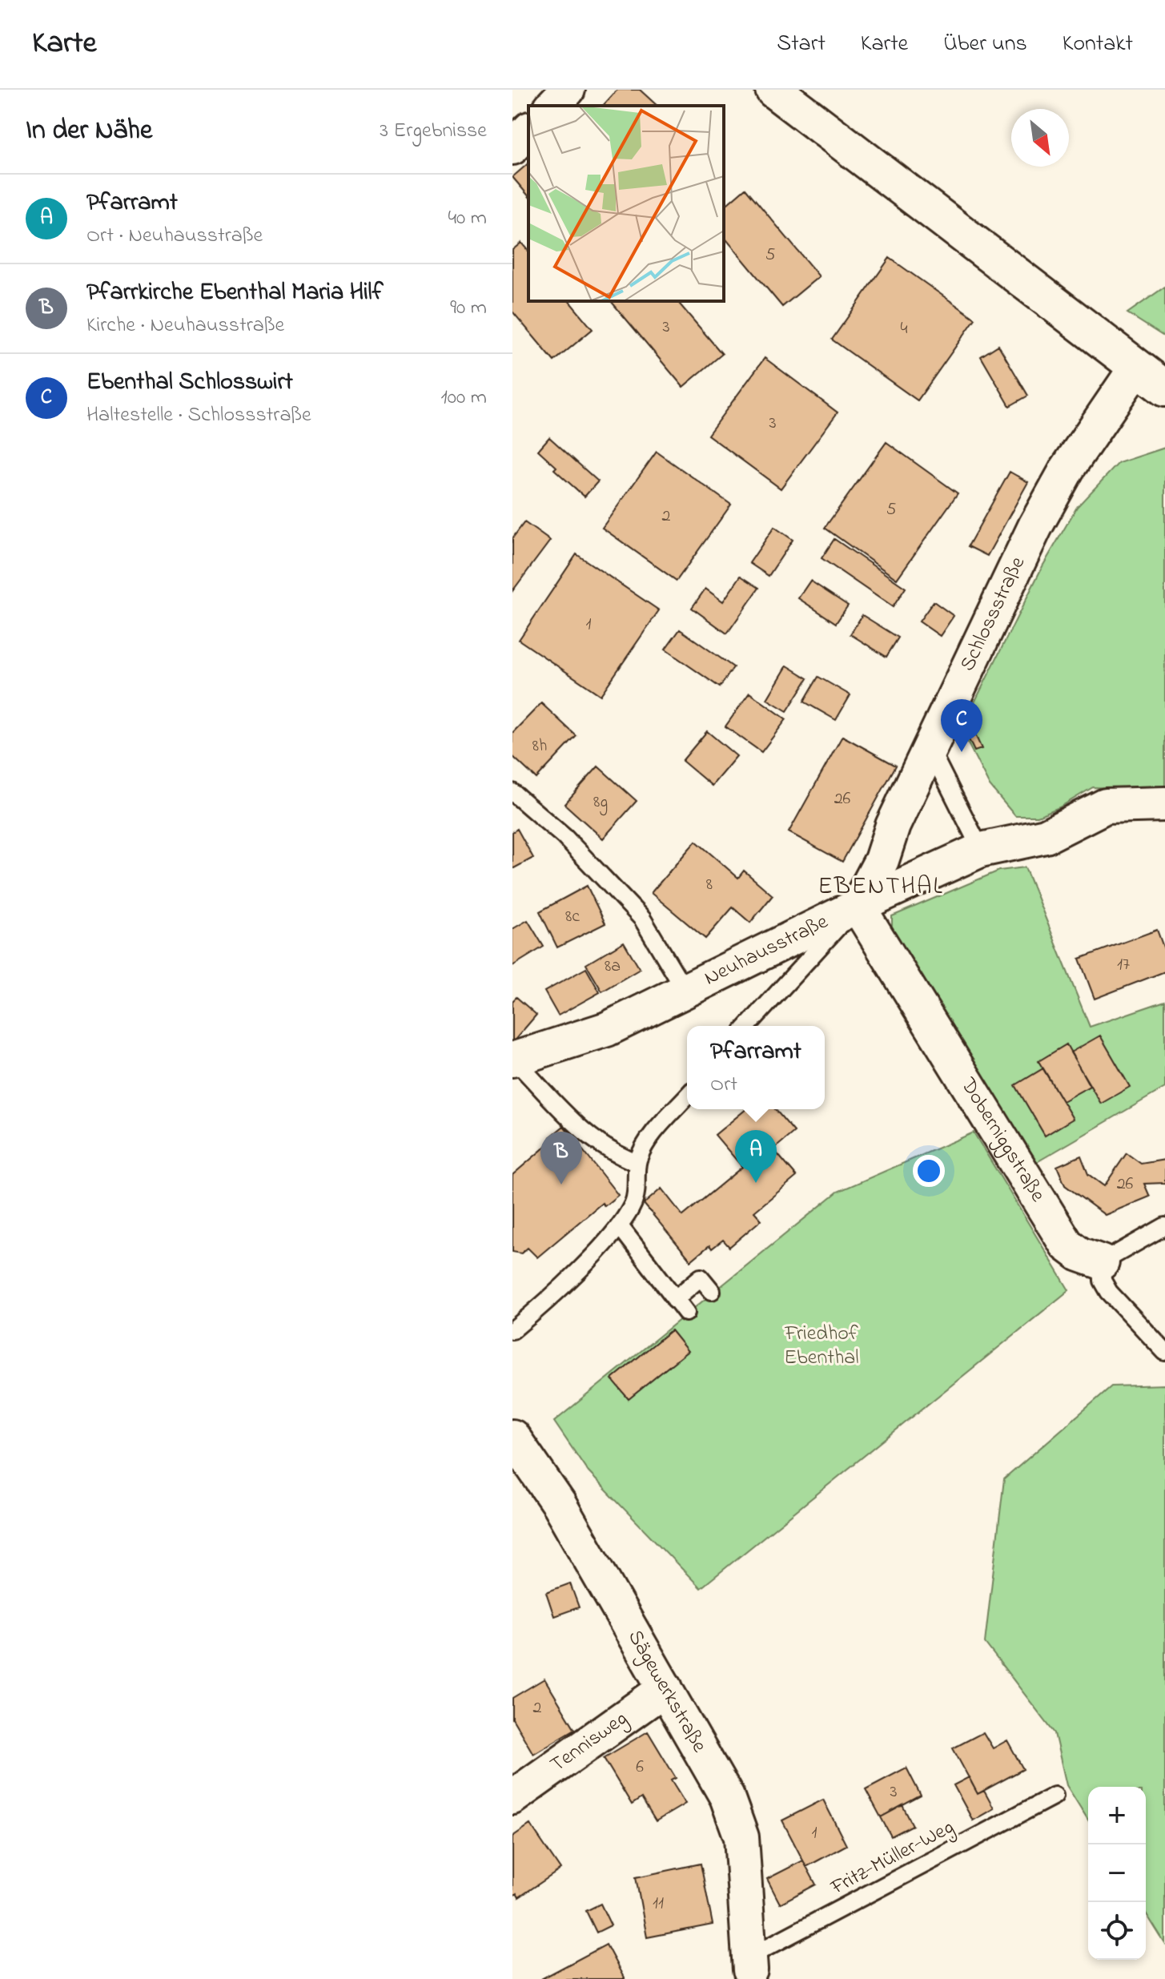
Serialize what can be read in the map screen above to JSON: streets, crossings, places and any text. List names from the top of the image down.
{
  "streets": {
    "street": [
      "Schlossstraße",
      "Neuhausstraße",
      "Doberniggstraße",
      "Sägewerkstraße",
      "Tennisweg"
    ],
    "lane": ["Fritz-Müller-Weg"]
  },
  "crossings": [
    ["Schlossstraße", "Neuhausstraße"],
    ["Schlossstraße", "Doberniggstraße"],
    ["Neuhausstraße", "Doberniggstraße"],
    ["Sägewerkstraße", "Tennisweg"],
    ["Sägewerkstraße", "Fritz-Müller-Weg"]
  ],
  "districts": ["EBENTHAL"],
  "parks": ["Friedhof Ebenthal"],
  "house_numbers": [
    "5",
    "3",
    "4",
    "3",
    "5",
    "2",
    "1",
    "8h",
    "26",
    "8g",
    "8",
    "8c",
    "17",
    "8a",
    "26",
    "2",
    "6",
    "3",
    "1",
    "11"
  ],
  "north": "bottom right",
  "page": {
    "header": "Karte",
    "nav": [
      "Start",
      "Karte",
      "Über uns",
      "Kontakt"
    ],
    "heading": ["In der Nähe", "3 Ergebnisse"],
    "list": [
      {
        "mark": "A",
        "name": "Pfarramt",
        "note": "Ort · Neuhausstraße",
        "value": "40 m"
      },
      {
        "mark": "B",
        "name": "Pfarrkirche Ebenthal Maria Hilf",
        "note": "Kirche · Neuhausstraße",
        "value": "90 m"
      },
      {
        "mark": "C",
        "name": "Ebenthal Schlosswirt",
        "note": "Haltestelle · Schlossstraße",
        "value": "100 m"
      }
    ],
    "pins": ["C", "A", "B"],
    "popup": ["Pfarramt", "Ort"],
    "map_buttons": ["+", "−"]
  }
}
